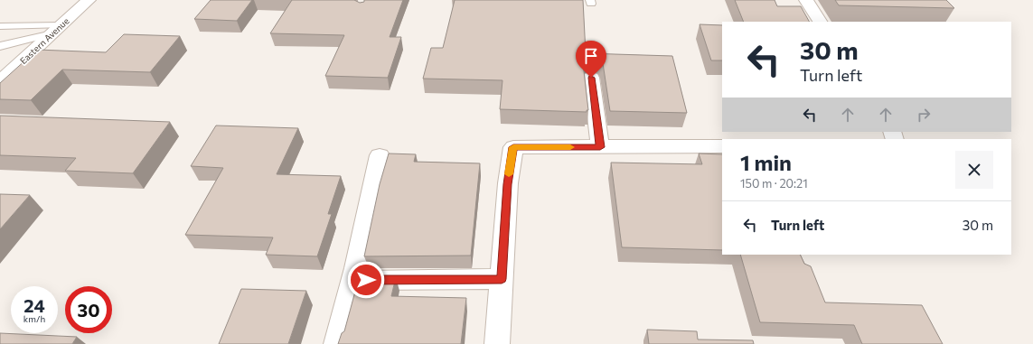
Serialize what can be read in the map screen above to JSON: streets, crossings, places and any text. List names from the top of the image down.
{
  "streets": {
    "street": ["Eastern Avenue"]
  },
  "page": {
    "turn": ["30 m", "Turn left"],
    "heading": ["1 min", "150 m · 20:21"],
    "list": [
      {
        "name": "Turn left",
        "value": "30 m"
      }
    ],
    "speed": "24 km/h",
    "limit": "30"
  }
}
